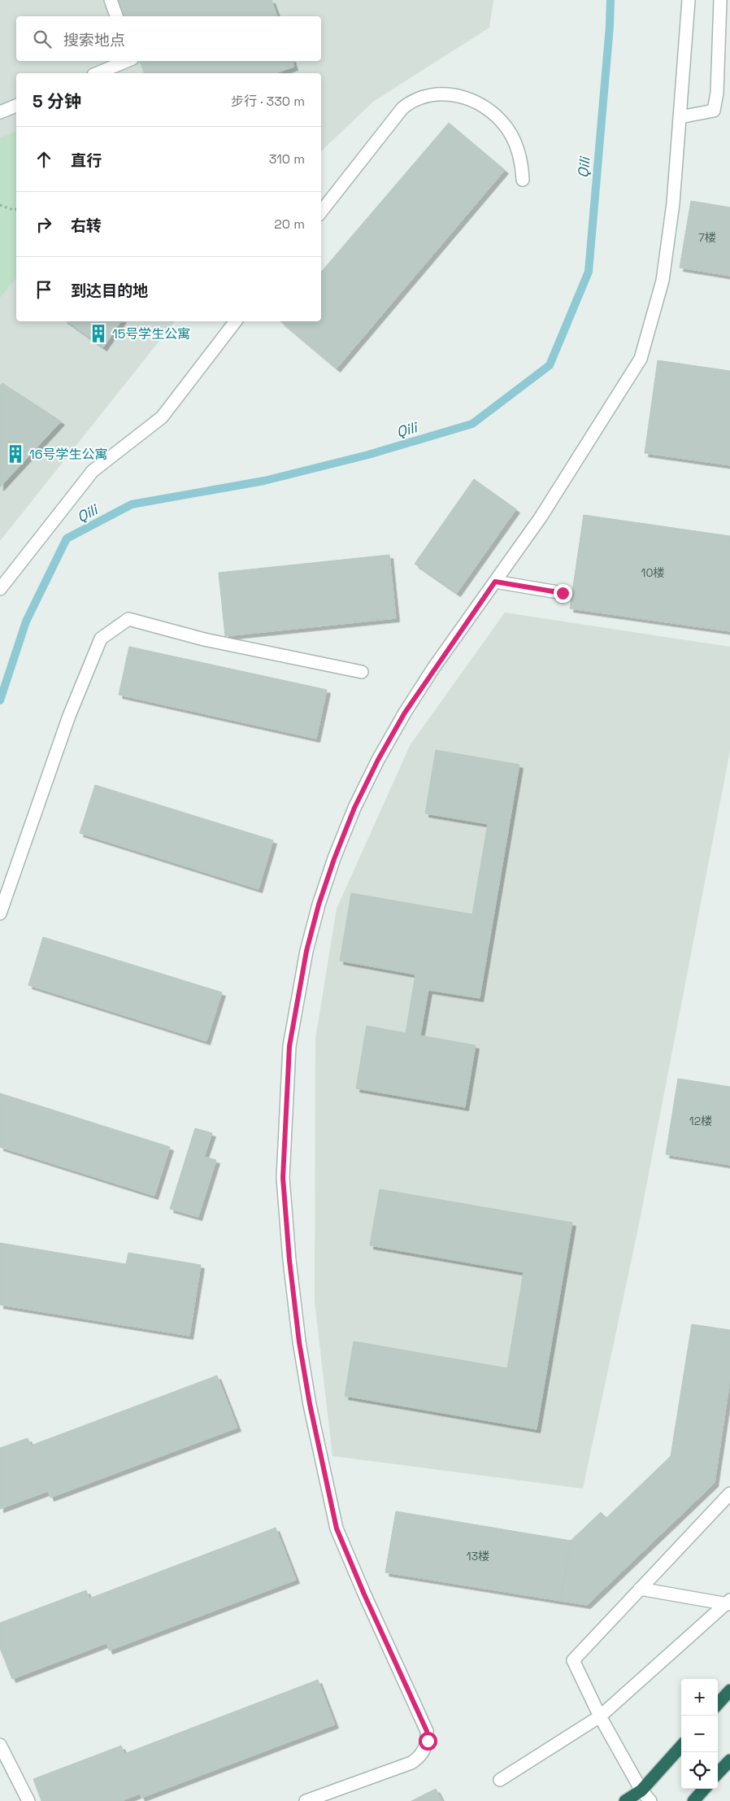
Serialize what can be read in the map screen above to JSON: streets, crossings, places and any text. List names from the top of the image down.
{
  "water": ["Qili"],
  "places": {
    "building": ["15号学生公寓", "16号学生公寓"]
  },
  "house_numbers": [
    "7楼",
    "10楼",
    "12楼",
    "13楼"
  ],
  "page": {
    "search": "搜索地点",
    "heading": ["5 分钟", "步行 · 330 m"],
    "list": [
      ["直行", "310 m"],
      ["右转", "20 m"],
      "到达目的地"
    ],
    "map_buttons": ["+", "−"]
  }
}
